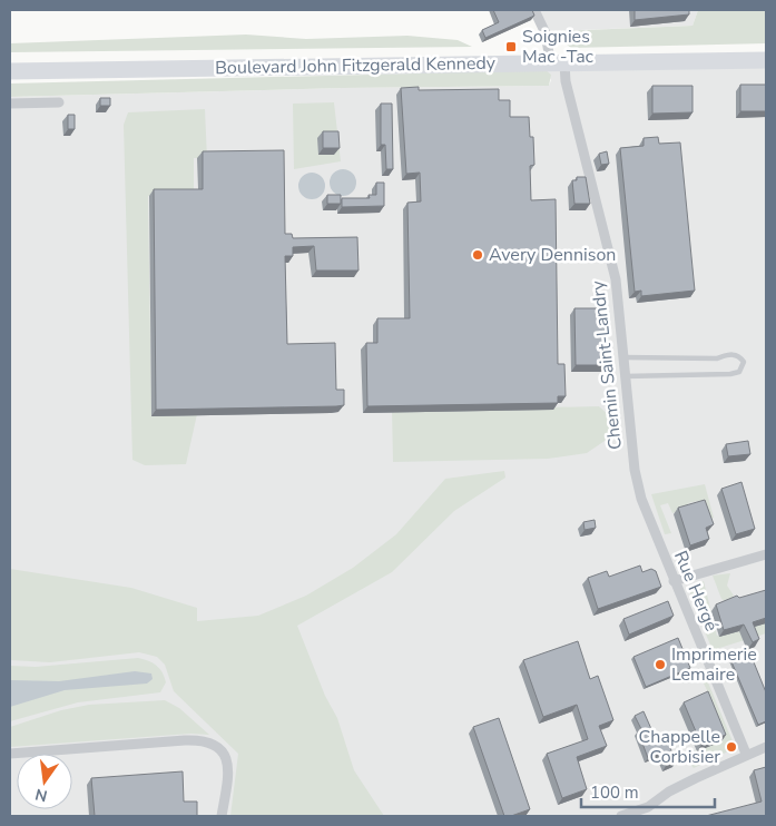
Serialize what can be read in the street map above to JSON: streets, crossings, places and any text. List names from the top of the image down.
{
  "streets": {
    "main road": ["Boulevard John Fitzgerald Kennedy"],
    "street": ["Chemin Saint-Landry", "Rue Hergé"]
  },
  "crossings": [
    ["Boulevard John Fitzgerald Kennedy", "Chemin Saint-Landry"],
    ["Chemin Saint-Landry", "Rue Hergé"]
  ],
  "places": {
    "transit": ["Soignies Mac -Tac"],
    "other": ["Avery Dennison", "Imprimerie Lemaire", "Chappelle Corbisier"]
  },
  "scale_bar": "100 m",
  "north": "bottom"
}
